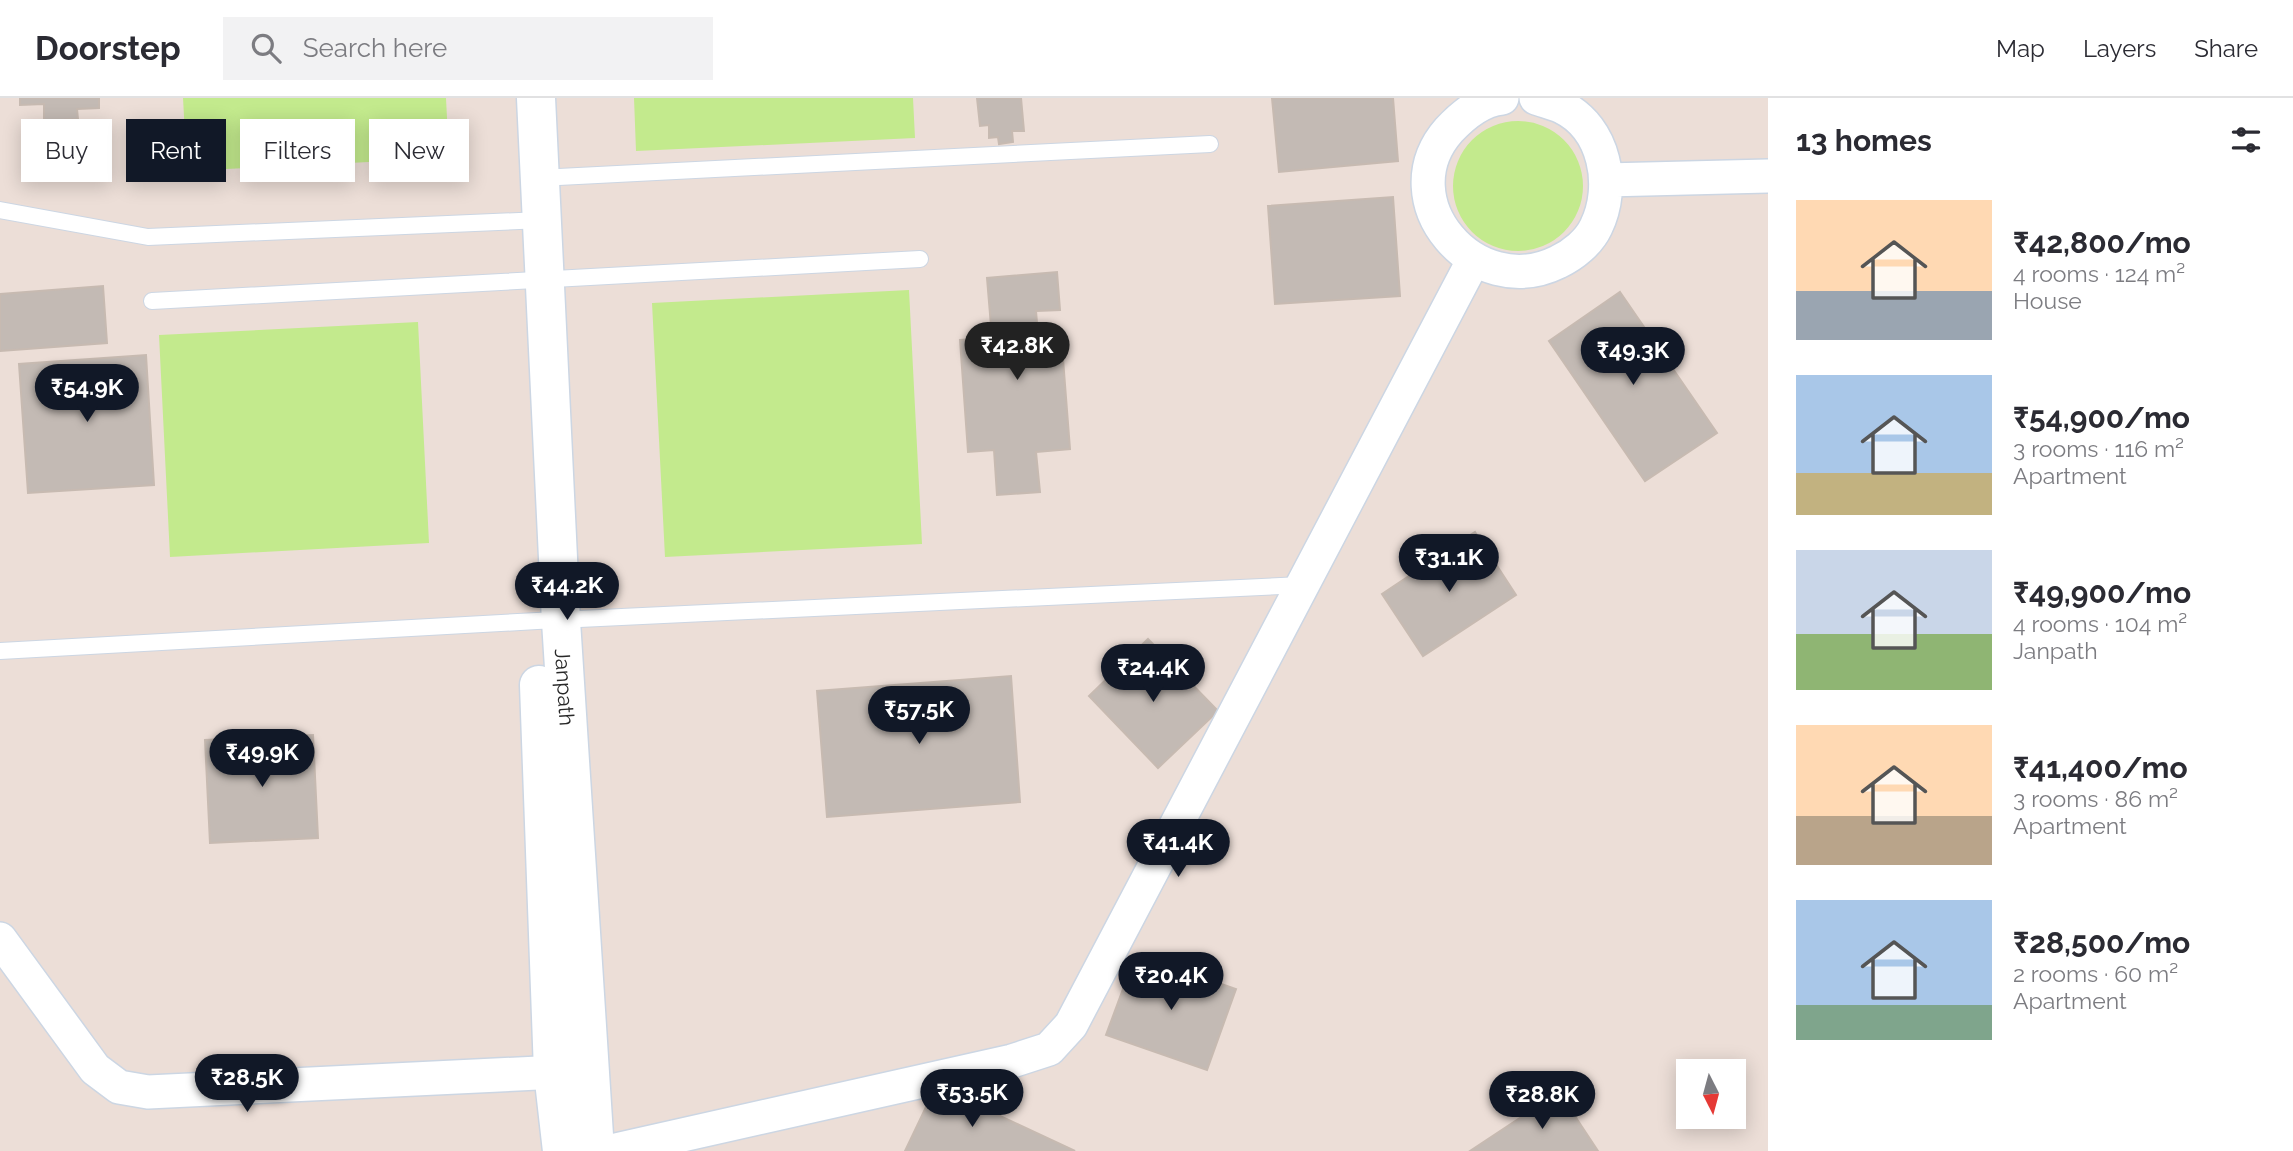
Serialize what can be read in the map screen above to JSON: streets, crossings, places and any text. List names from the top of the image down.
{
  "streets": {
    "main road": ["Janpath"]
  },
  "north": "bottom",
  "page": {
    "header": "Doorstep",
    "search": "Search here",
    "nav": ["Map", "Layers", "Share"],
    "heading": "13 homes",
    "chip": [
      "Buy",
      "Rent",
      "Filters",
      "New"
    ],
    "list": [
      {
        "name": "₹42,800/mo",
        "note": "4 rooms · 124 m² · House"
      },
      {
        "name": "₹54,900/mo",
        "note": "3 rooms · 116 m² · Apartment"
      },
      {
        "name": "₹49,900/mo",
        "note": "4 rooms · 104 m² · Janpath"
      },
      {
        "name": "₹41,400/mo",
        "note": "3 rooms · 86 m² · Apartment"
      },
      {
        "name": "₹28,500/mo",
        "note": "2 rooms · 60 m² · Apartment"
      }
    ],
    "price": [
      "₹42.8K",
      "₹49.3K",
      "₹54.9K",
      "₹31.1K",
      "₹44.2K",
      "₹24.4K",
      "₹57.5K",
      "₹49.9K",
      "₹41.4K",
      "₹20.4K",
      "₹28.5K",
      "₹53.5K",
      "₹28.8K"
    ]
  }
}
